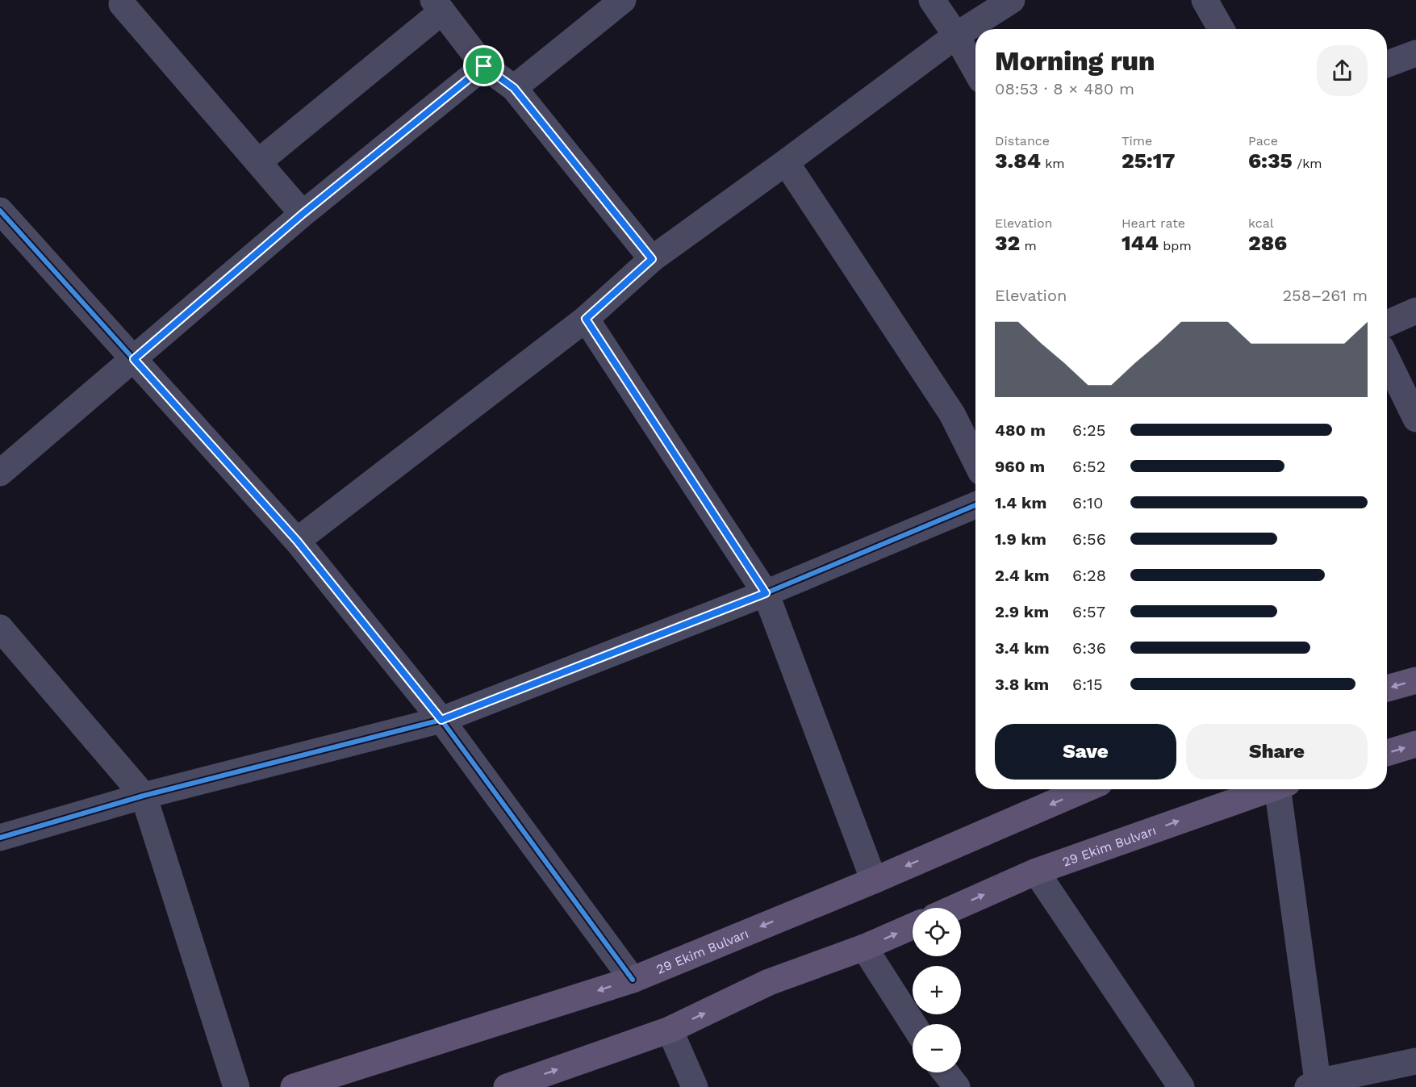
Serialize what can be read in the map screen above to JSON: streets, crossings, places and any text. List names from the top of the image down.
{
  "streets": {
    "main road": ["29 Ekim Bulvarı"]
  },
  "page": {
    "heading": ["Morning run", "08:53 · 8 × 480 m"],
    "stats": [
      ["Distance", "3.84 km"],
      ["Time", "25:17"],
      ["Pace", "6:35 /km"],
      ["Elevation", "32 m"],
      ["Heart rate", "144 bpm"],
      ["kcal", "286"]
    ],
    "chart": ["Elevation", "258–261 m"],
    "list": [
      {
        "name": "480 m",
        "note": "6:25"
      },
      {
        "name": "960 m",
        "note": "6:52"
      },
      {
        "name": "1.4 km",
        "note": "6:10"
      },
      {
        "name": "1.9 km",
        "note": "6:56"
      },
      {
        "name": "2.4 km",
        "note": "6:28"
      },
      {
        "name": "2.9 km",
        "note": "6:57"
      },
      {
        "name": "3.4 km",
        "note": "6:36"
      },
      {
        "name": "3.8 km",
        "note": "6:15"
      }
    ],
    "buttons": ["Save", "Share"],
    "map_buttons": ["+", "−"]
  }
}
